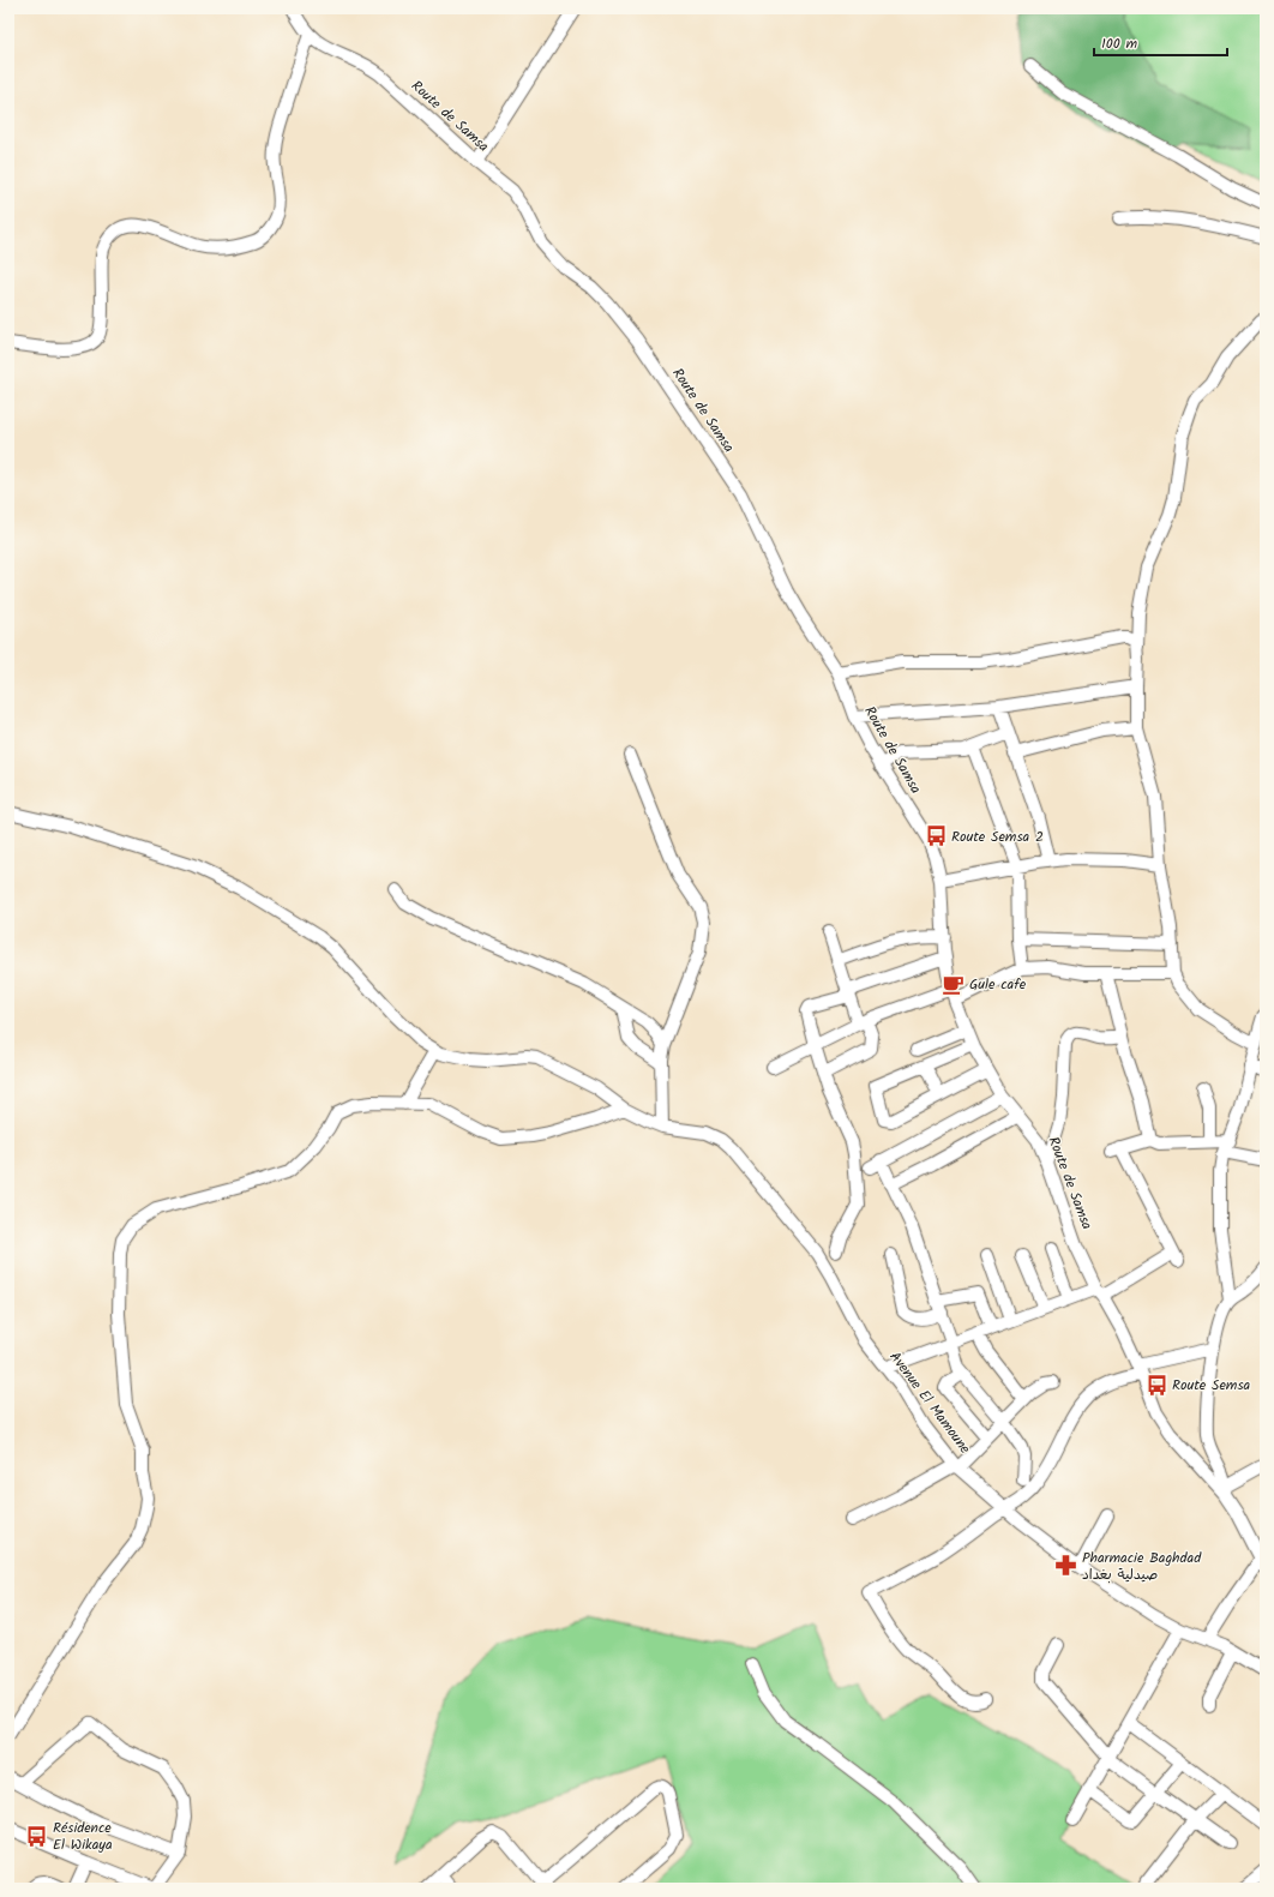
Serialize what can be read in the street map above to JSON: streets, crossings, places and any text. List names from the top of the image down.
{
  "streets": {
    "street": ["Route de Samsa", "Avenue El Mamoune"]
  },
  "places": {
    "bus stop": ["Route Semsa 2", "Route Semsa", "Résidence El Wikaya"],
    "cafe": ["Gule cafe"],
    "pharmacy": ["Pharmacie Baghdad صيدلية بغداد"]
  },
  "scale_bar": "100 m"
}
